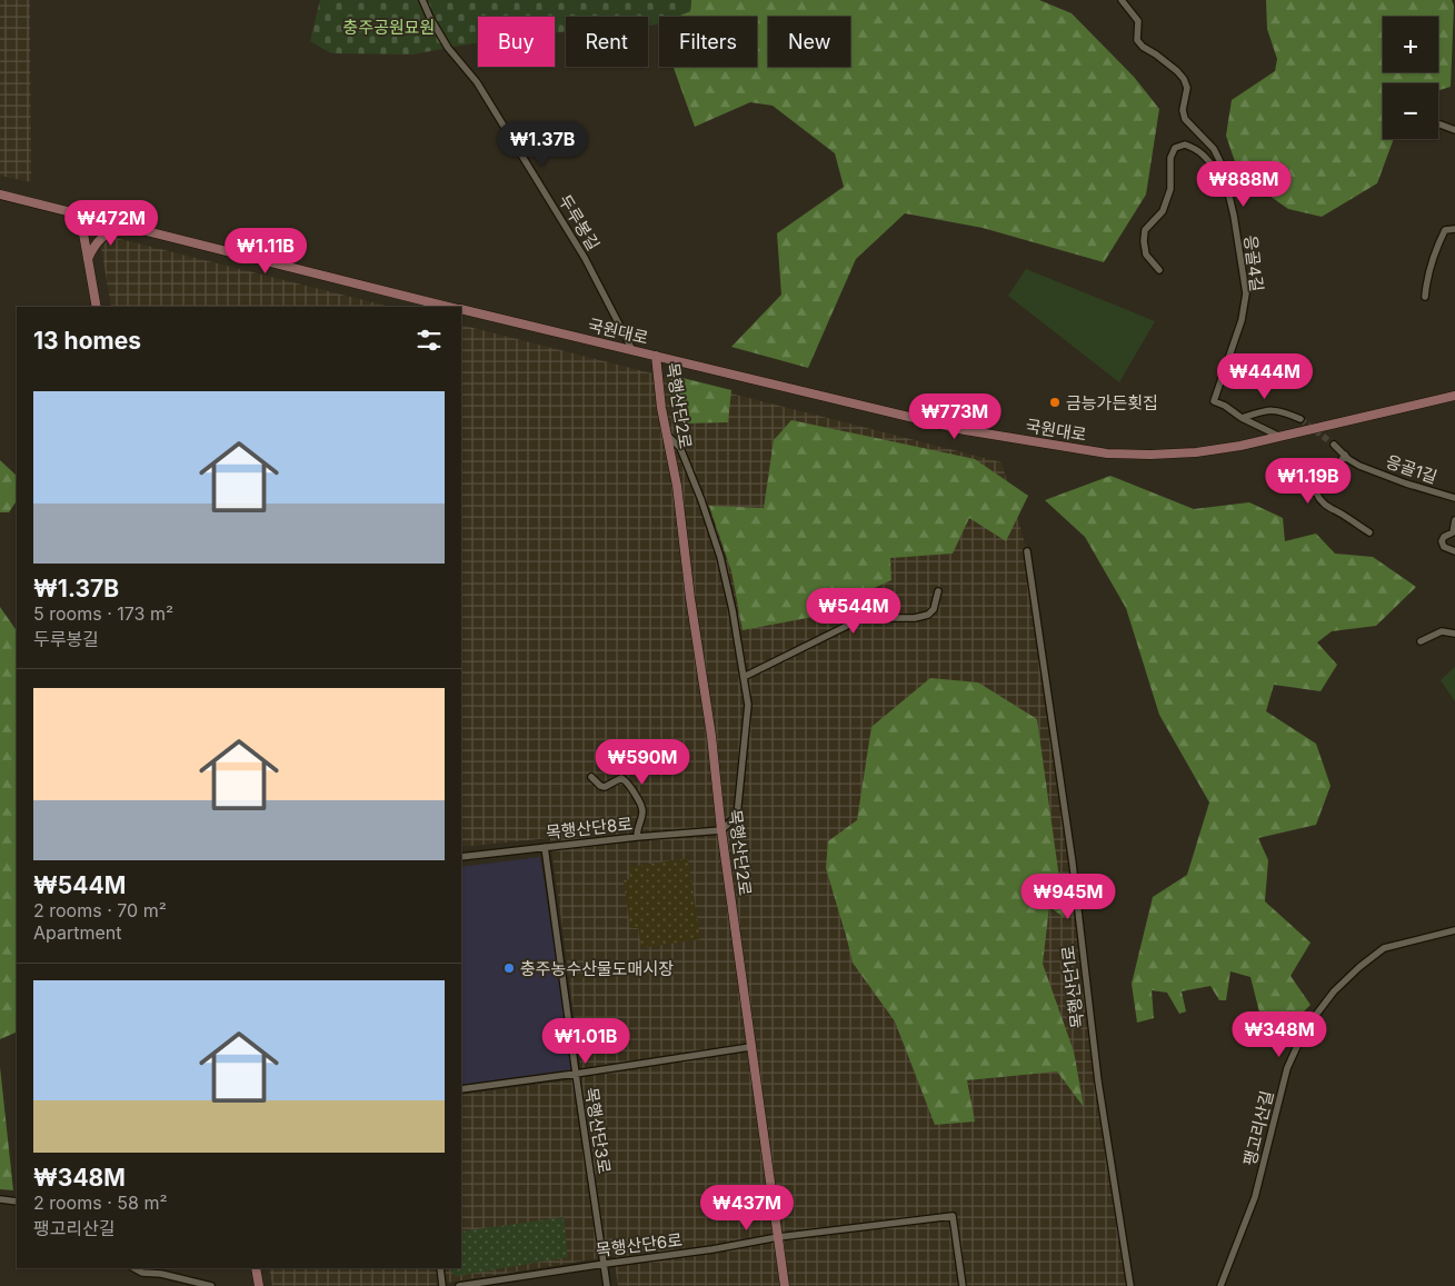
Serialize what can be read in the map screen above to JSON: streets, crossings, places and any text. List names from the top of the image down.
{
  "streets": {
    "street": [
      "두루봉길",
      "응골4길",
      "국원대로",
      "목행산단2로",
      "응골1길",
      "목행산단8로",
      "목행산단1로",
      "팽고리산길",
      "목행산단3로",
      "목행산단6로"
    ]
  },
  "crossings": [
    ["두루봉길", "국원대로"],
    ["응골4길", "국원대로"],
    ["국원대로", "목행산단2로"],
    ["목행산단2로", "목행산단8로"],
    ["목행산단2로", "목행산단6로"],
    ["목행산단8로", "목행산단3로"],
    ["목행산단3로", "목행산단6로"]
  ],
  "parks": ["충주공원묘원"],
  "places": ["금능가든횟집", "충주농수산물도매시장"],
  "page": {
    "map_buttons": ["+", "−"],
    "chip": [
      "Buy",
      "Rent",
      "Filters",
      "New"
    ],
    "price": [
      "₩1.37B",
      "₩888M",
      "₩472M",
      "₩1.11B",
      "₩444M",
      "₩773M",
      "₩1.19B",
      "₩544M",
      "₩590M",
      "₩945M",
      "₩348M",
      "₩1.01B",
      "₩437M"
    ],
    "heading": "13 homes",
    "list": [
      {
        "name": "₩1.37B",
        "note": "5 rooms · 173 m² · 두루봉길"
      },
      {
        "name": "₩544M",
        "note": "2 rooms · 70 m² · Apartment"
      },
      {
        "name": "₩348M",
        "note": "2 rooms · 58 m² · 팽고리산길"
      }
    ]
  }
}
